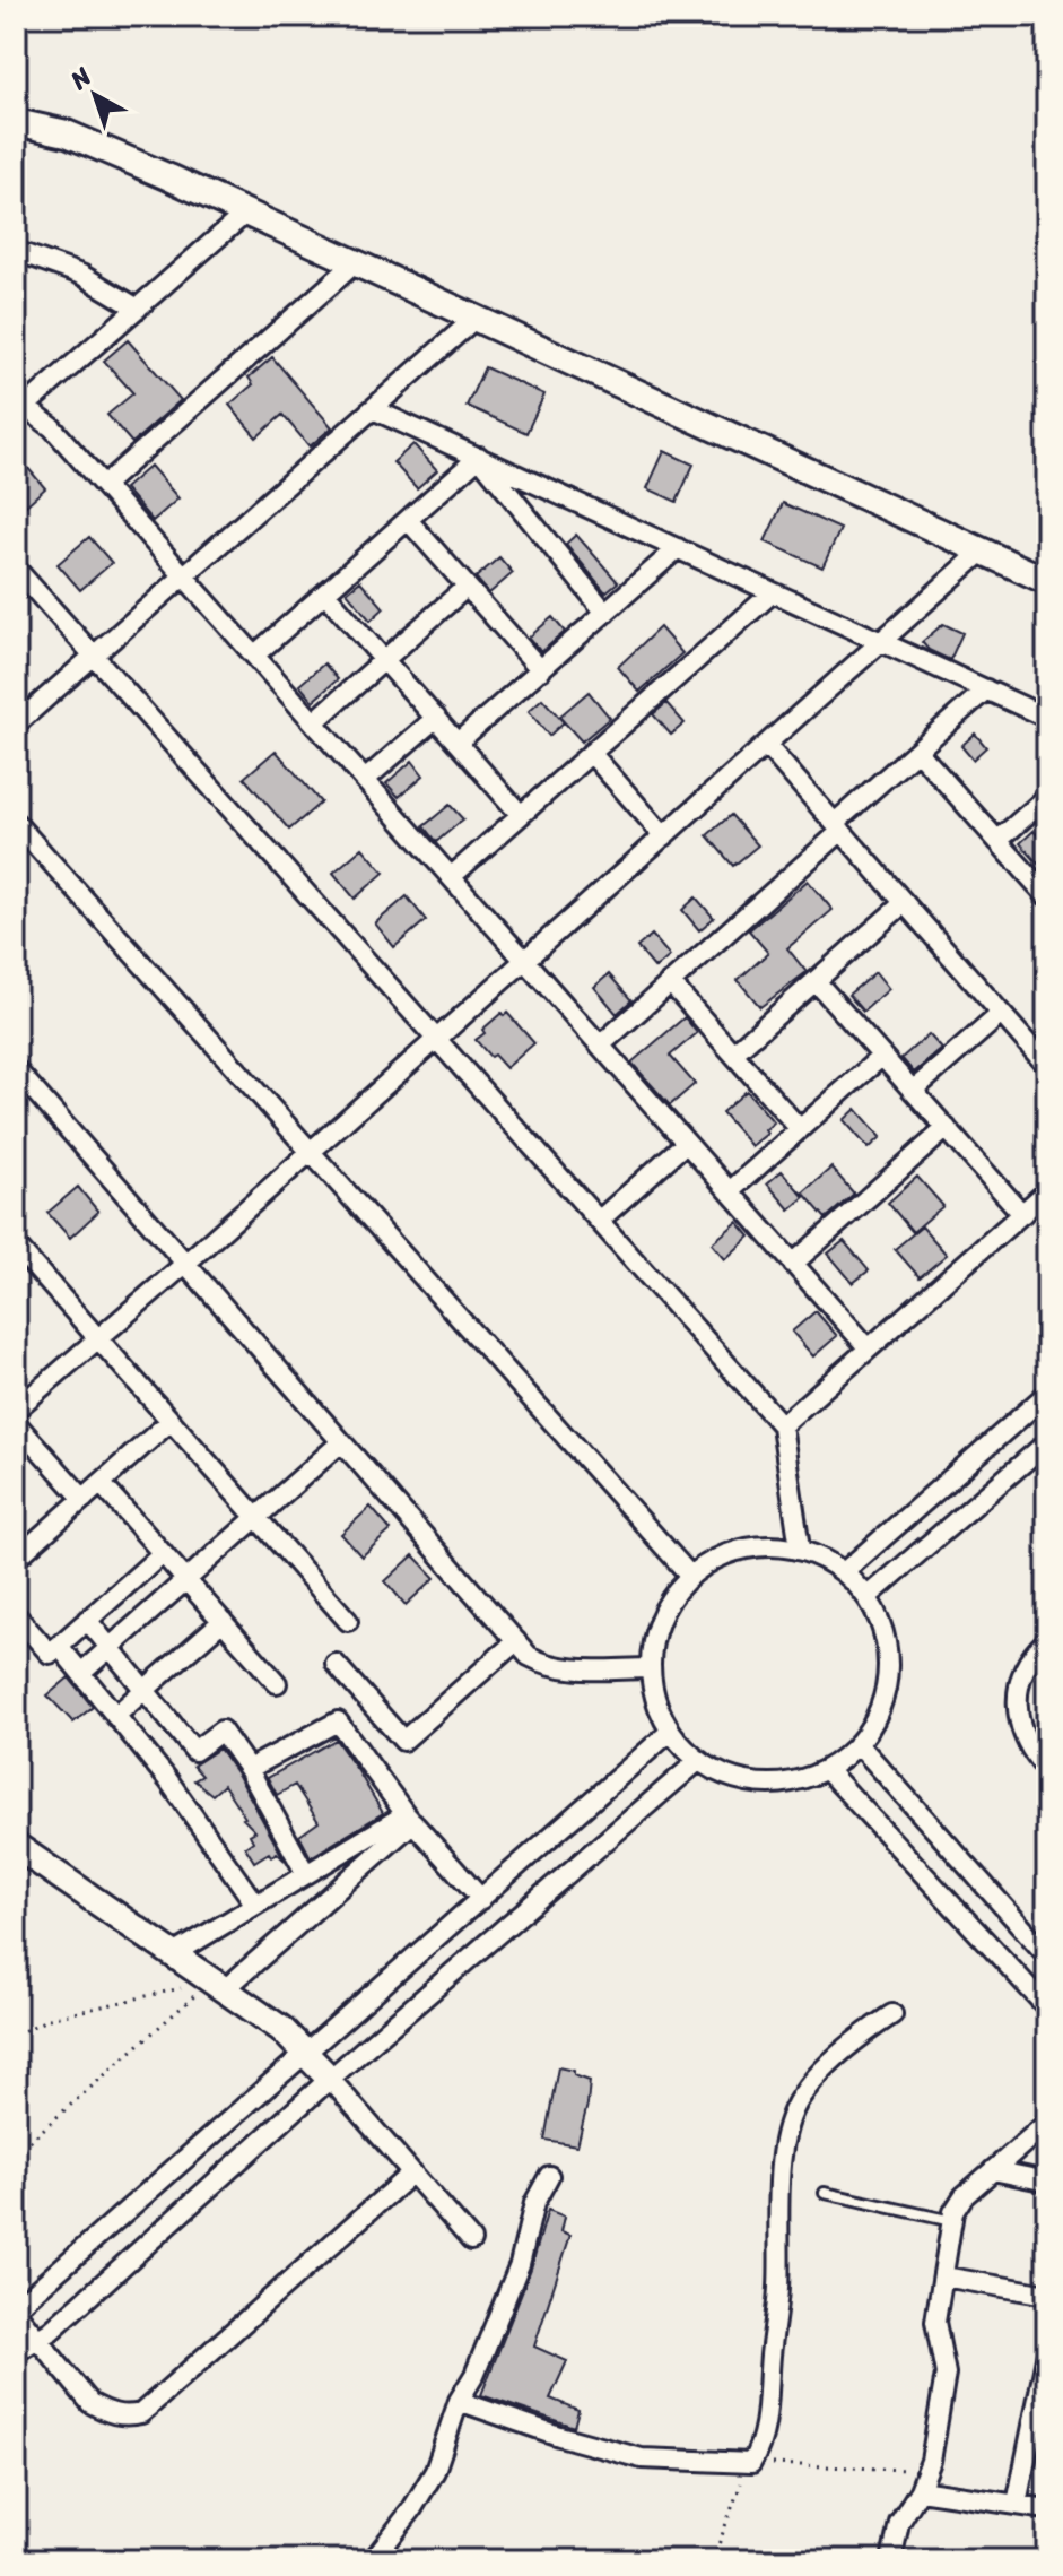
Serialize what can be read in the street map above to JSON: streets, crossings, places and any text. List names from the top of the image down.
{
  "north": "top left"
}
